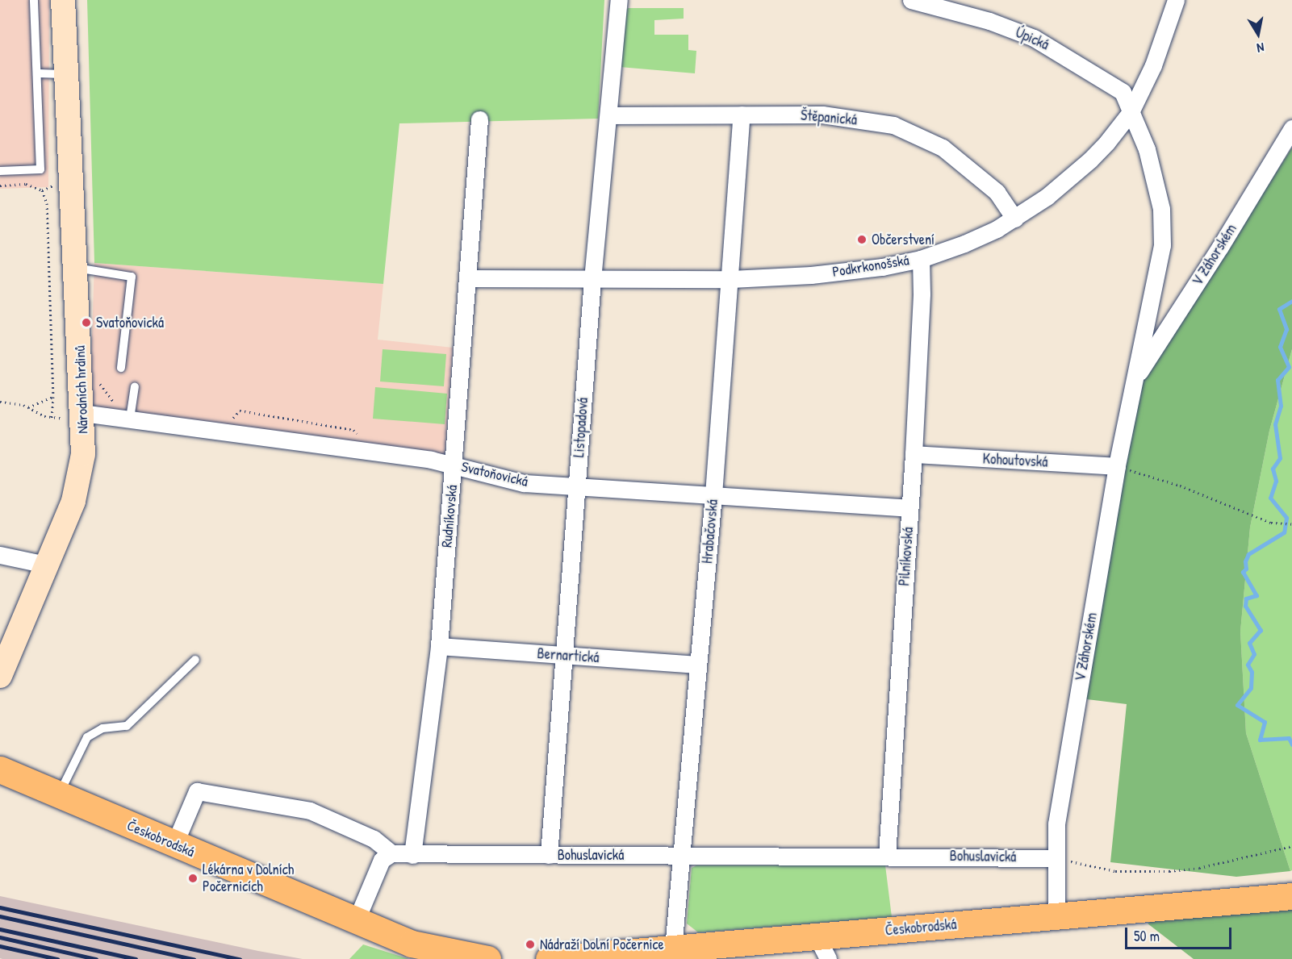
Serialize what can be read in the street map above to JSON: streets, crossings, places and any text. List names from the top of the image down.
{
  "streets": {
    "main road": ["Českobrodská"],
    "street": [
      "Úpická",
      "Štěpanická",
      "V Záhorském",
      "Podkrkonošská",
      "Národních hrdinů",
      "Listopadová",
      "Kohoutovská",
      "Svatoňovická",
      "Rudníkovská",
      "Hrabačovská",
      "Pilníkovská",
      "Bernartická",
      "Bohuslavická"
    ]
  },
  "crossings": [
    ["Úpická", "V Záhorském"],
    ["Úpická", "Podkrkonošská"],
    ["Štěpanická", "Podkrkonošská"],
    ["Štěpanická", "Listopadová"],
    ["Štěpanická", "Hrabačovská"],
    ["V Záhorském", "Podkrkonošská"],
    ["V Záhorském", "Kohoutovská"],
    ["V Záhorském", "Českobrodská"],
    ["V Záhorském", "Bohuslavická"],
    ["Podkrkonošská", "Listopadová"],
    ["Podkrkonošská", "Rudníkovská"],
    ["Podkrkonošská", "Hrabačovská"],
    ["Podkrkonošská", "Pilníkovská"],
    ["Národních hrdinů", "Svatoňovická"],
    ["Listopadová", "Svatoňovická"],
    ["Listopadová", "Bernartická"],
    ["Listopadová", "Bohuslavická"],
    ["Kohoutovská", "Pilníkovská"],
    ["Svatoňovická", "Rudníkovská"],
    ["Svatoňovická", "Hrabačovská"],
    ["Svatoňovická", "Pilníkovská"],
    ["Rudníkovská", "Bernartická"],
    ["Rudníkovská", "Bohuslavická"],
    ["Hrabačovská", "Bernartická"],
    ["Hrabačovská", "Českobrodská"],
    ["Hrabačovská", "Bohuslavická"],
    ["Pilníkovská", "Bohuslavická"]
  ],
  "places": [
    "Občerstvení",
    "Svatoňovická",
    "Lékárna v Dolních Počernicích",
    "Nádraží Dolní Počernice"
  ],
  "scale_bar": "50 m",
  "north": "bottom"
}
